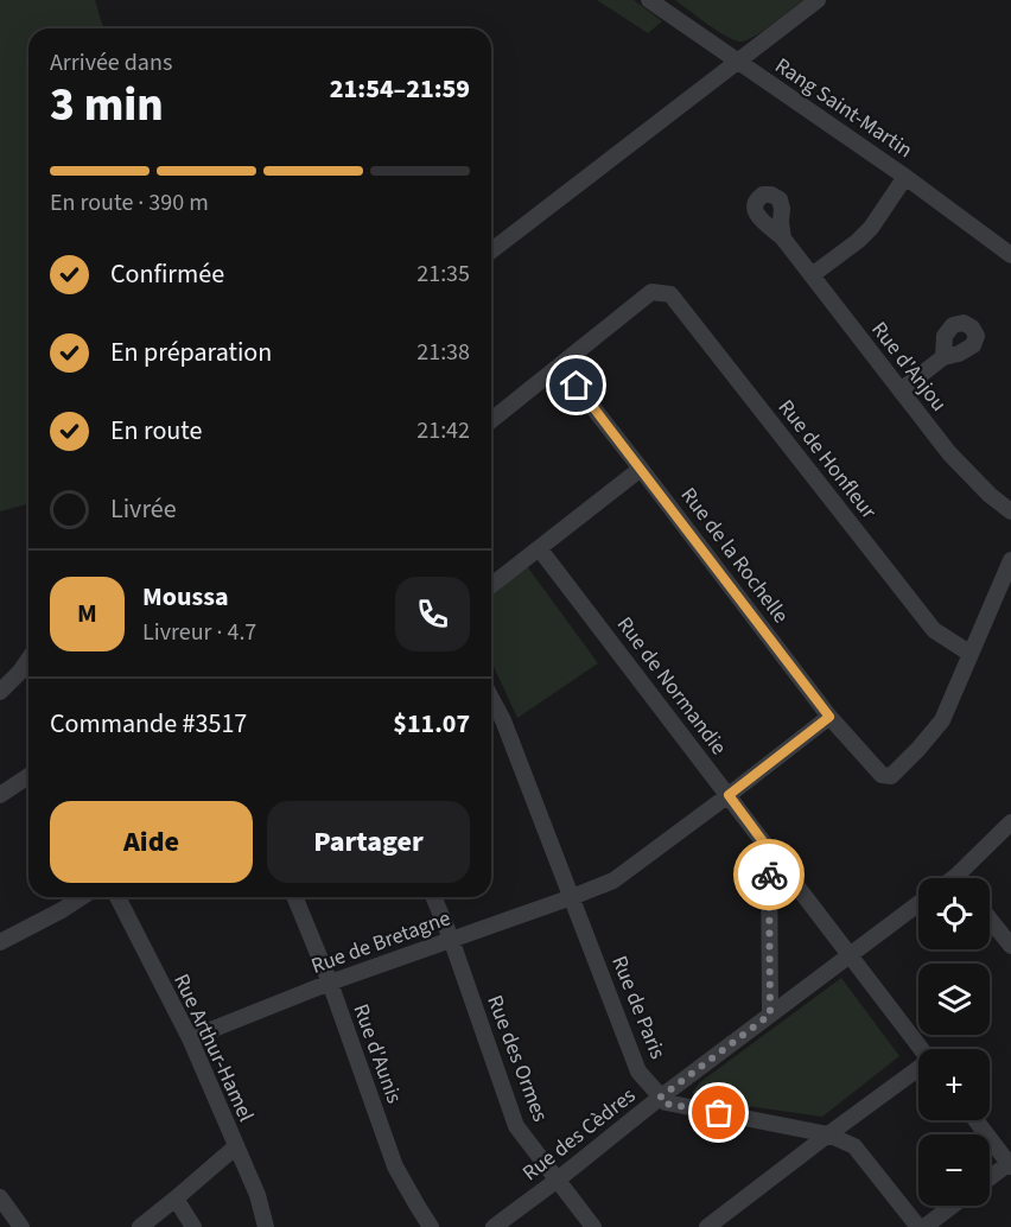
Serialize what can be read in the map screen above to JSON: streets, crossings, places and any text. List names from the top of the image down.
{
  "streets": {
    "street": [
      "Rang Saint-Martin",
      "Rue d'Anjou",
      "Rue de Honfleur",
      "Rue de la Rochelle",
      "Rue de Normandie",
      "Rue de Bretagne",
      "Rue de Paris",
      "Rue Arthur-Hamel",
      "Rue d'Aunis",
      "Rue des Ormes",
      "Rue des Cèdres"
    ]
  },
  "crossings": [
    ["Rue de Honfleur", "Rue de la Rochelle"],
    ["Rue de la Rochelle", "Rue de Bretagne"],
    ["Rue de Normandie", "Rue de Bretagne"],
    ["Rue de Normandie", "Rue des Cèdres"],
    ["Rue de Bretagne", "Rue de Paris"],
    ["Rue de Bretagne", "Rue Arthur-Hamel"],
    ["Rue de Bretagne", "Rue d'Aunis"],
    ["Rue de Bretagne", "Rue des Ormes"],
    ["Rue de Paris", "Rue des Cèdres"],
    ["Rue des Ormes", "Rue des Cèdres"]
  ],
  "page": {
    "heading": ["3 min", "Arrivée dans", "21:54–21:59"],
    "panel": [
      "Moussa",
      "Livreur · 4.7",
      "Commande #3517",
      "$11.07"
    ],
    "bar": "En route · 390 m",
    "list": [
      ["Confirmée", "21:35"],
      ["En préparation", "21:38"],
      ["En route", "21:42"],
      "Livrée"
    ],
    "round": "M",
    "buttons": ["Aide", "Partager"],
    "map_buttons": ["+", "−"]
  }
}
